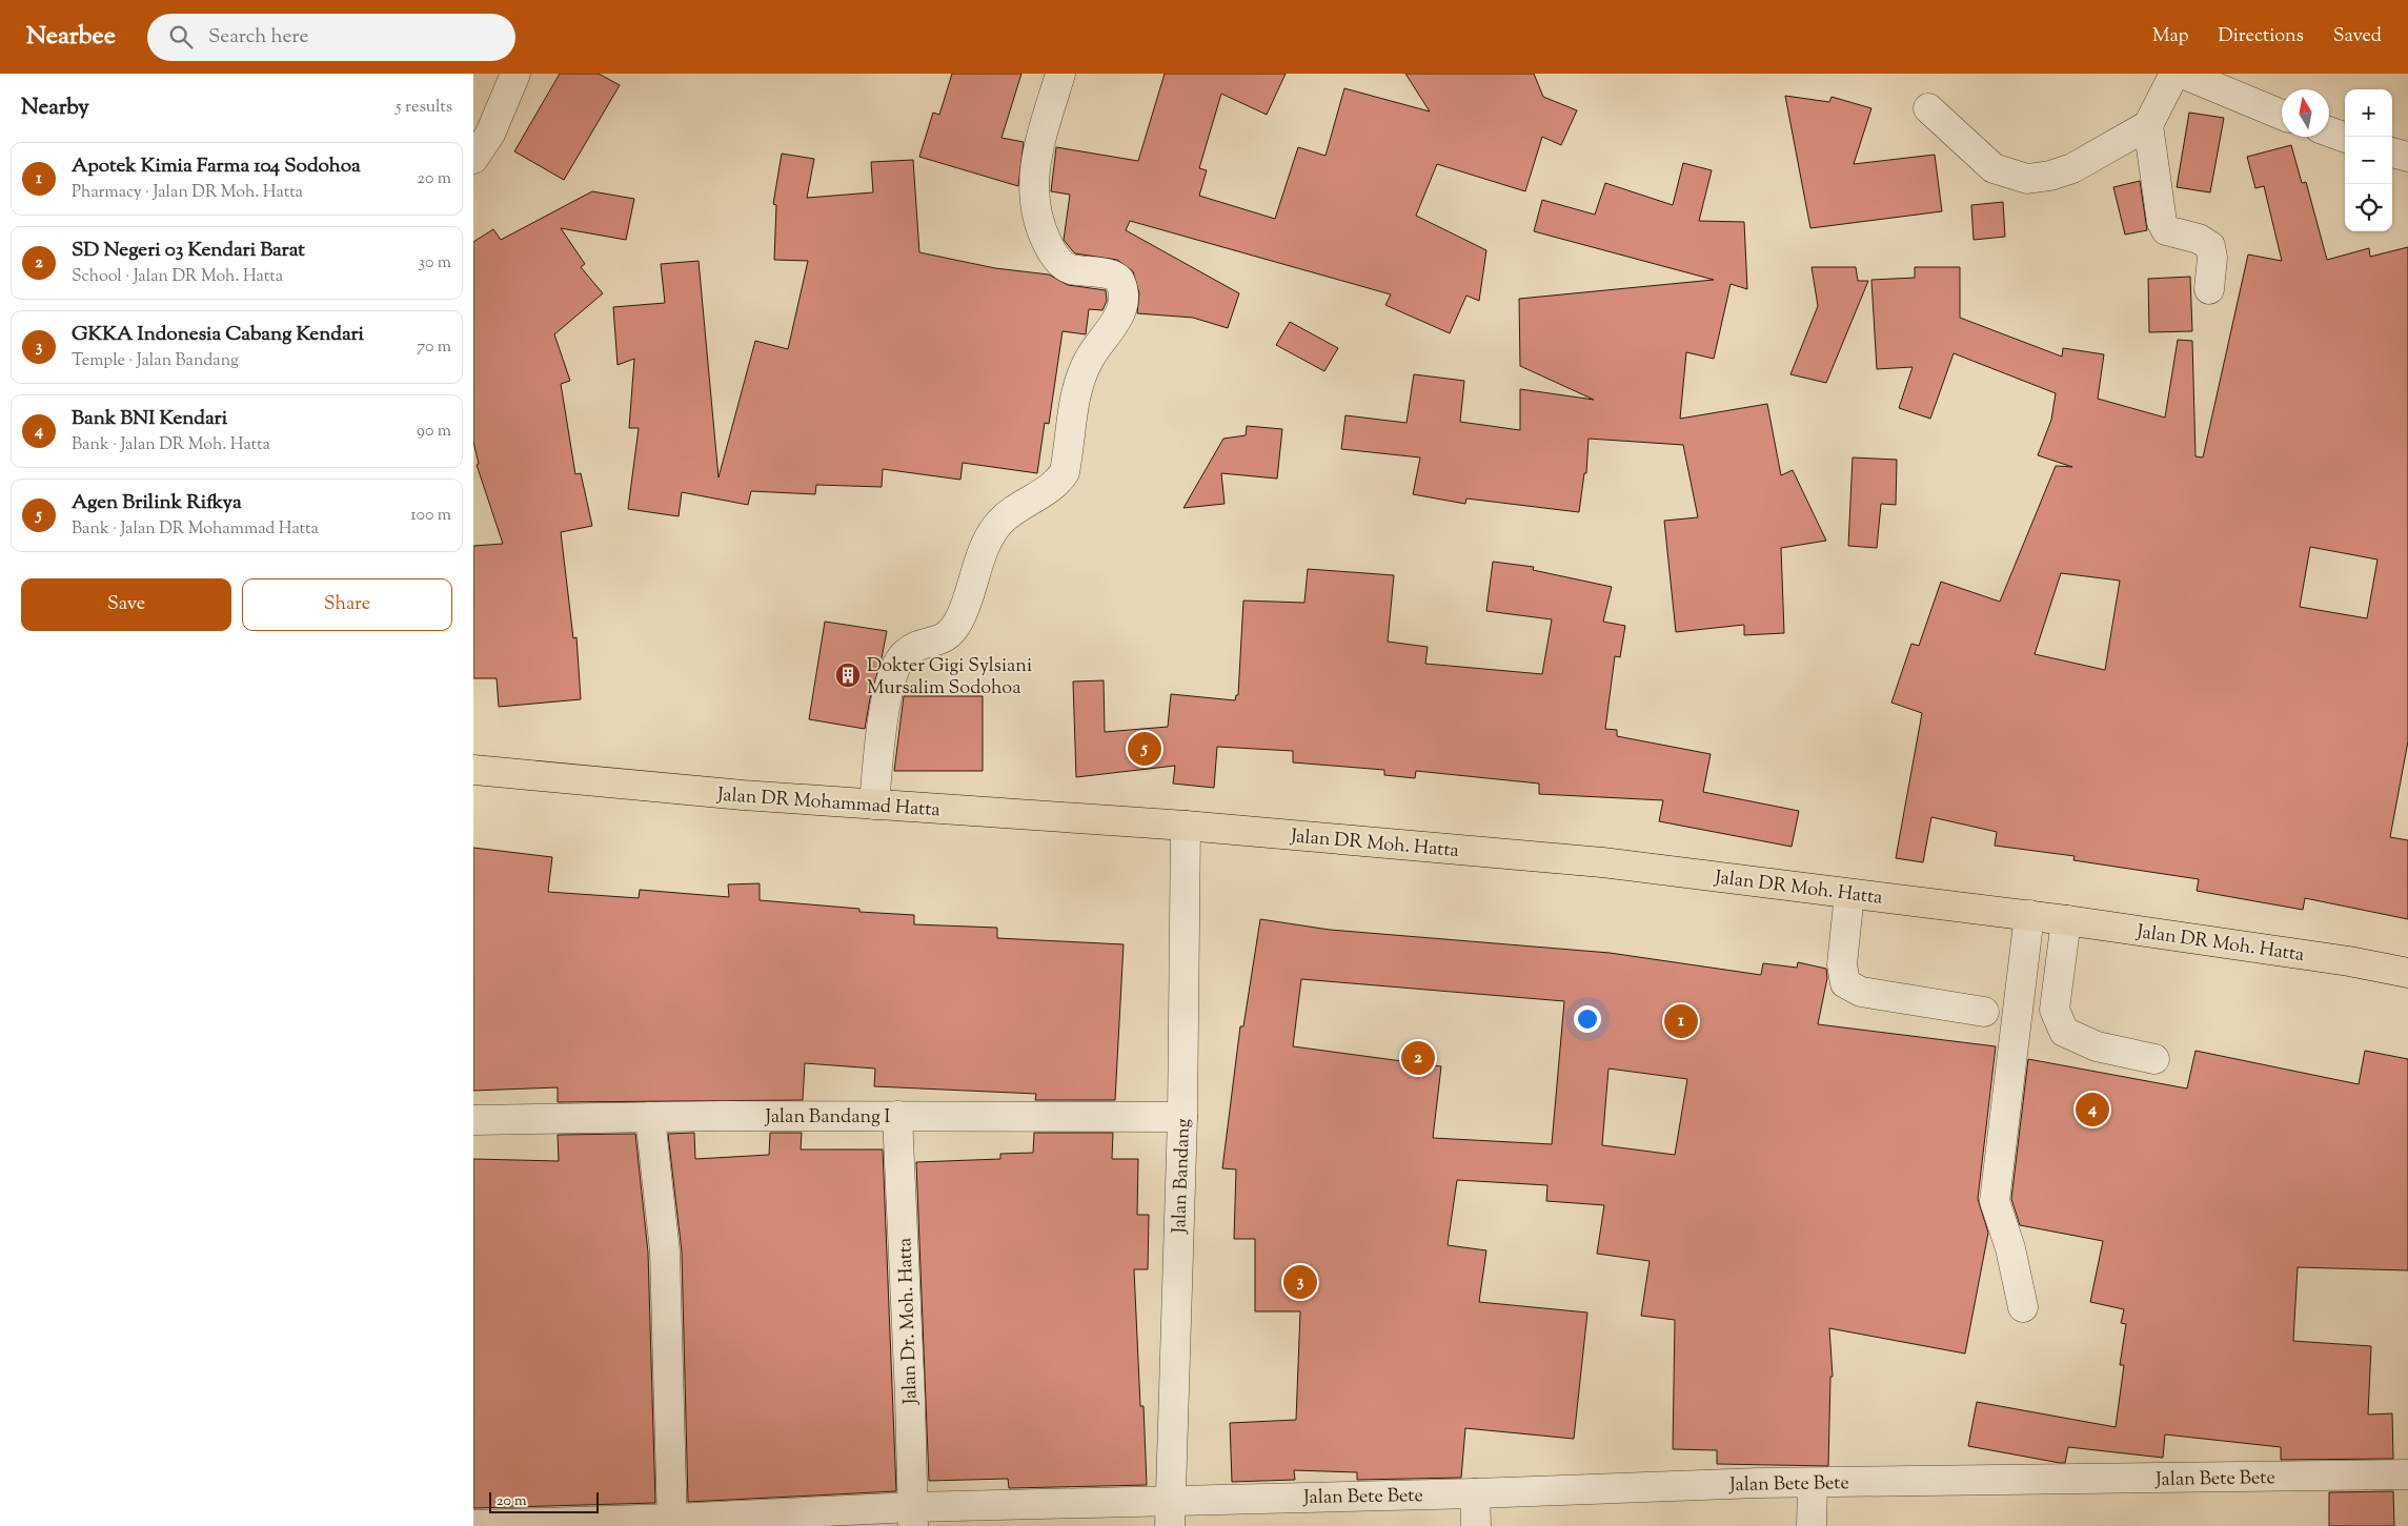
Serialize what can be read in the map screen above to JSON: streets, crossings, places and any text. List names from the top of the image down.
{
  "streets": {
    "highway": ["Jalan DR Mohammad Hatta", "Jalan DR Moh. Hatta"],
    "street": [
      "Jalan Bandang I",
      "Jalan Bandang",
      "Jalan Dr. Moh. Hatta",
      "Jalan Bete Bete"
    ]
  },
  "crossings": [
    ["Jalan DR Mohammad Hatta", "Jalan DR Moh. Hatta"],
    ["Jalan DR Mohammad Hatta", "Jalan Bandang"],
    ["Jalan DR Moh. Hatta", "Jalan Bandang"],
    ["Jalan Bandang I", "Jalan Bandang"],
    ["Jalan Bandang I", "Jalan Dr. Moh. Hatta"],
    ["Jalan Bandang", "Jalan Bete Bete"],
    ["Jalan Dr. Moh. Hatta", "Jalan Bete Bete"]
  ],
  "places": {
    "building": ["Dokter Gigi Sylsiani Mursalim Sodohoa"]
  },
  "scale_bar": "20 m",
  "north": "top",
  "page": {
    "header": "Nearbee",
    "search": "Search here",
    "nav": ["Map", "Directions", "Saved"],
    "heading": ["Nearby", "5 results"],
    "map_buttons": ["+", "−"],
    "list": [
      {
        "mark": "1",
        "name": "Apotek Kimia Farma 104 Sodohoa",
        "note": "Pharmacy · Jalan DR Moh. Hatta",
        "value": "20 m"
      },
      {
        "mark": "2",
        "name": "SD Negeri 03 Kendari Barat",
        "note": "School · Jalan DR Moh. Hatta",
        "value": "30 m"
      },
      {
        "mark": "3",
        "name": "GKKA Indonesia Cabang Kendari",
        "note": "Temple · Jalan Bandang",
        "value": "70 m"
      },
      {
        "mark": "4",
        "name": "Bank BNI Kendari",
        "note": "Bank · Jalan DR Moh. Hatta",
        "value": "90 m"
      },
      {
        "mark": "5",
        "name": "Agen Brilink Rifkya",
        "note": "Bank · Jalan DR Mohammad Hatta",
        "value": "100 m"
      }
    ],
    "buttons": ["Save", "Share"],
    "pins": [
      "5",
      "1",
      "2",
      "4",
      "3"
    ],
    "scale": "20 m"
  }
}
